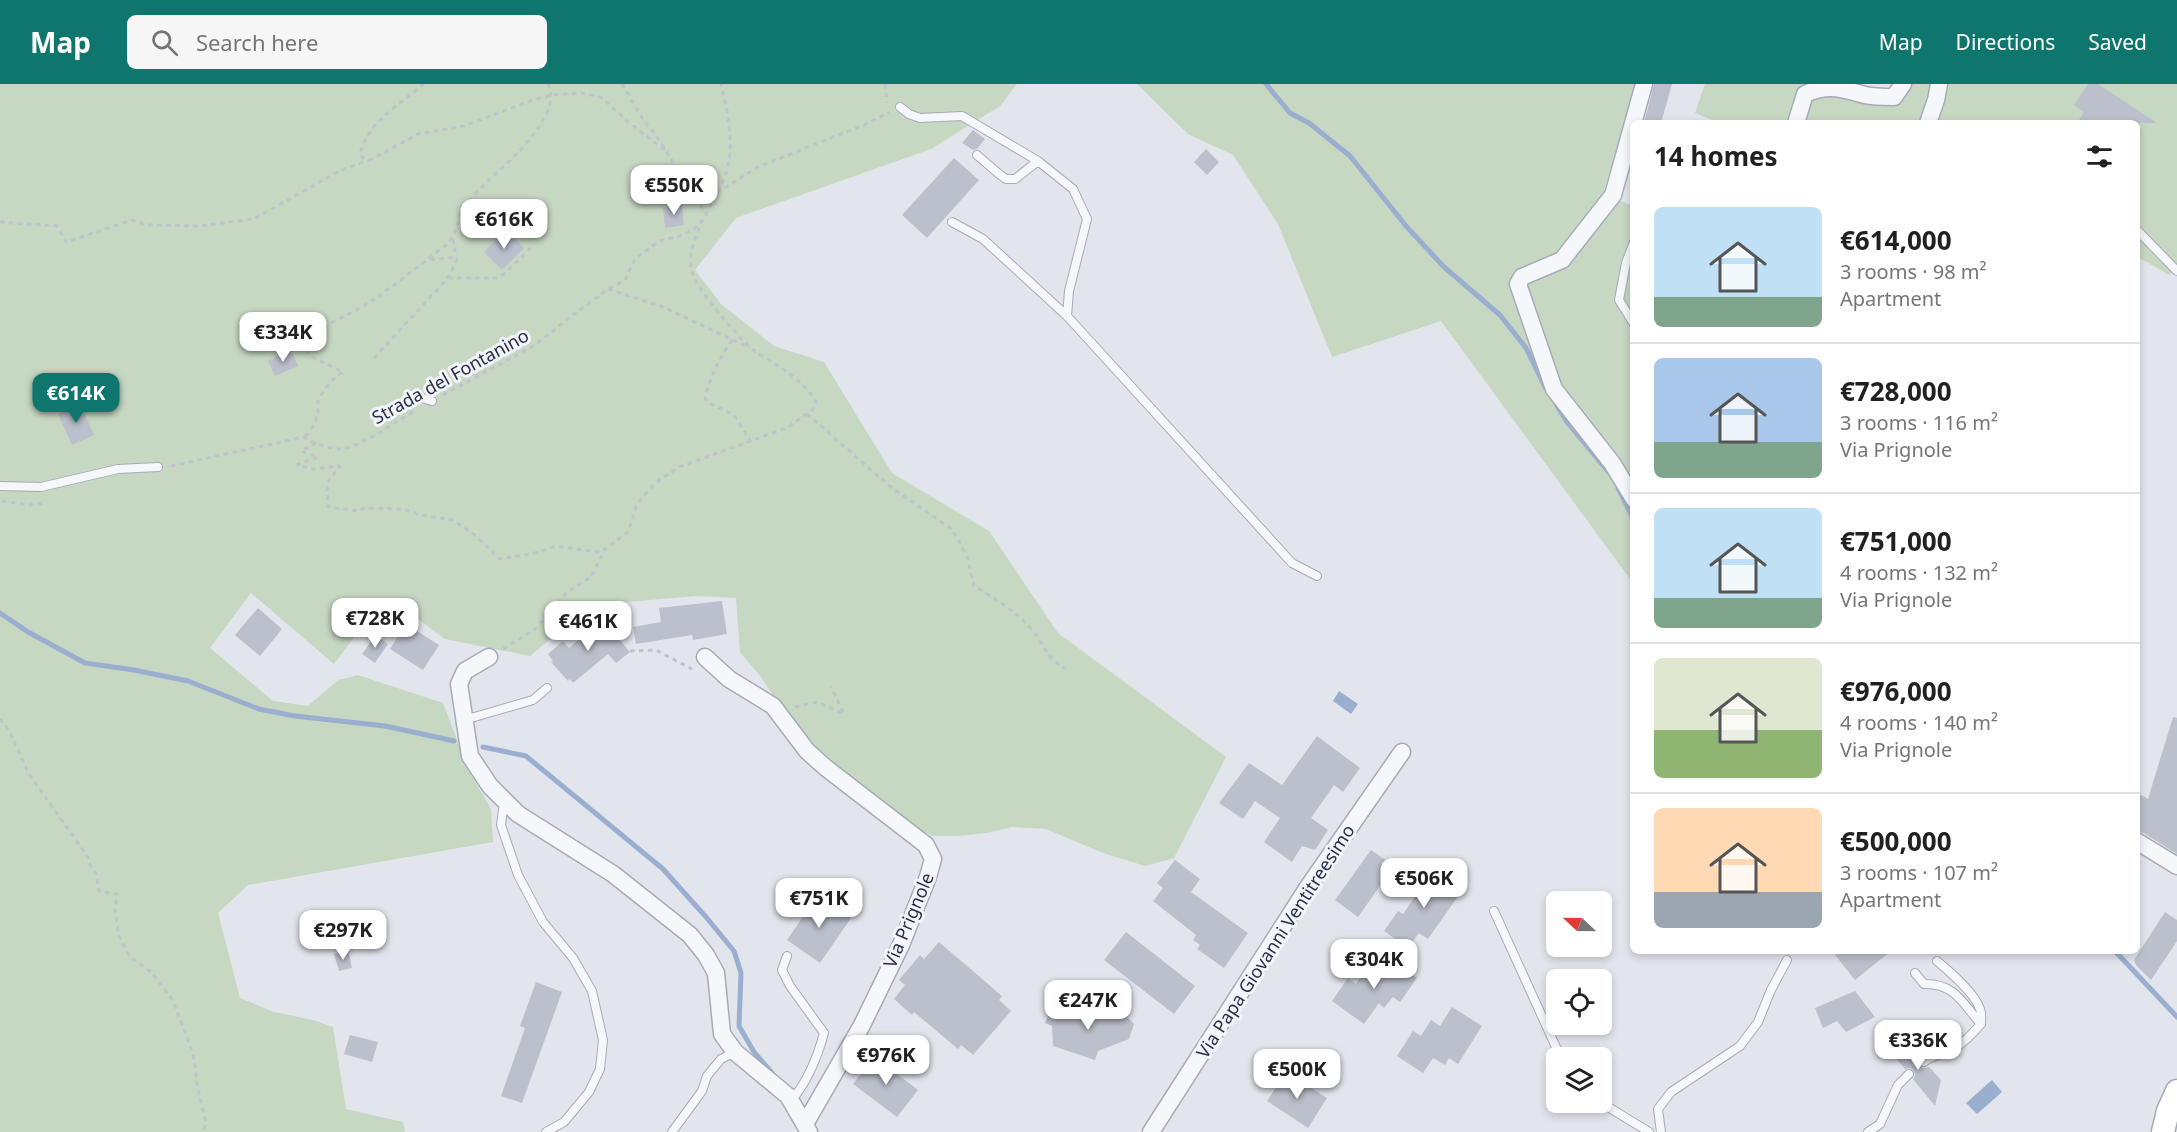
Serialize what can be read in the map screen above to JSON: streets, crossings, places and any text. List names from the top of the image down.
{
  "streets": {
    "street": ["Via Prignole", "Via Papa Giovanni Ventitreesimo"],
    "path": ["Strada del Fontanino"]
  },
  "north": "left",
  "page": {
    "header": "Map",
    "search": "Search here",
    "nav": ["Map", "Directions", "Saved"],
    "heading": "14 homes",
    "price": [
      "€550K",
      "€616K",
      "€334K",
      "€614K",
      "€728K",
      "€461K",
      "€506K",
      "€751K",
      "€297K",
      "€304K",
      "€247K",
      "€336K",
      "€976K",
      "€500K"
    ],
    "list": [
      {
        "name": "€614,000",
        "note": "3 rooms · 98 m² · Apartment"
      },
      {
        "name": "€728,000",
        "note": "3 rooms · 116 m² · Via Prignole"
      },
      {
        "name": "€751,000",
        "note": "4 rooms · 132 m² · Via Prignole"
      },
      {
        "name": "€976,000",
        "note": "4 rooms · 140 m² · Via Prignole"
      },
      {
        "name": "€500,000",
        "note": "3 rooms · 107 m² · Apartment"
      }
    ]
  }
}
